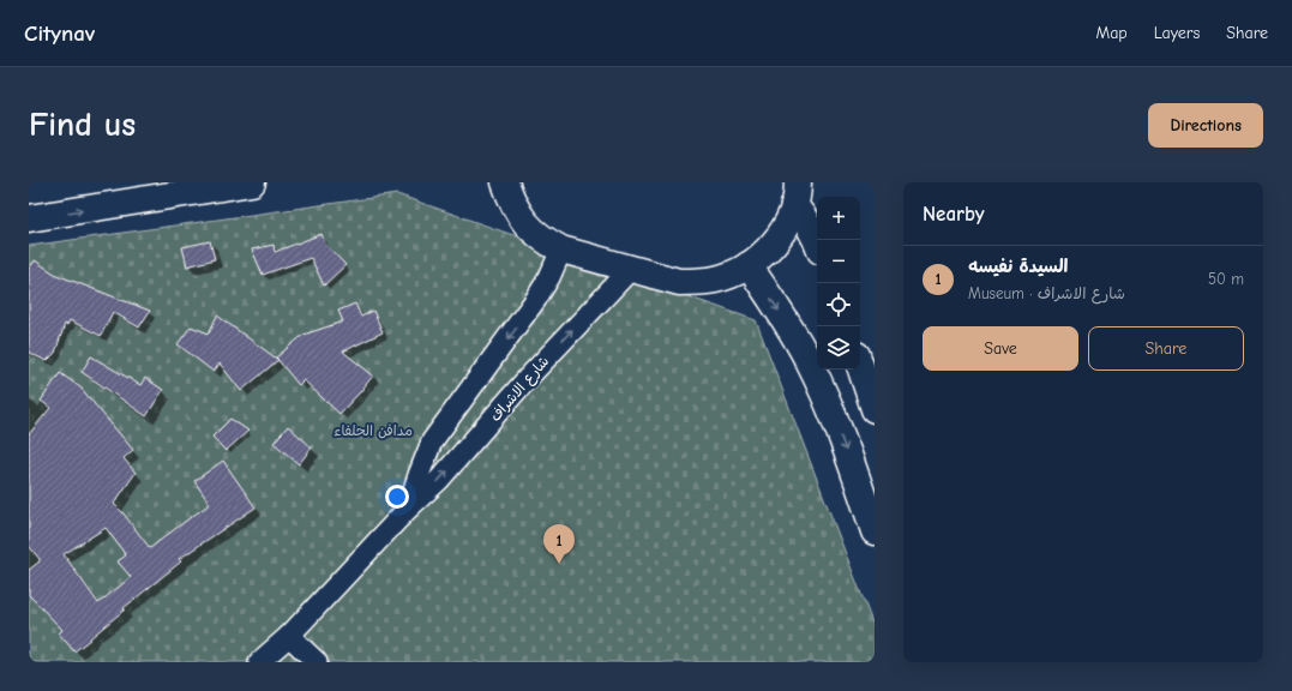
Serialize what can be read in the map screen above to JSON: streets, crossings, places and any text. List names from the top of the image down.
{
  "streets": {
    "street": ["شارع الاشراف"]
  },
  "parks": ["مدافن الحلفاء"],
  "page": {
    "header": "Citynav",
    "nav": ["Map", "Layers", "Share"],
    "buttons": [
      "Directions",
      ["Save", "Share"]
    ],
    "title": "Find us",
    "heading": "Nearby",
    "map_buttons": ["+", "−"],
    "list": [
      {
        "mark": "1",
        "name": "السيدة نفيسه",
        "note": "Museum · شارع الاشراف",
        "value": "50 m"
      }
    ],
    "pins": "1"
  }
}
